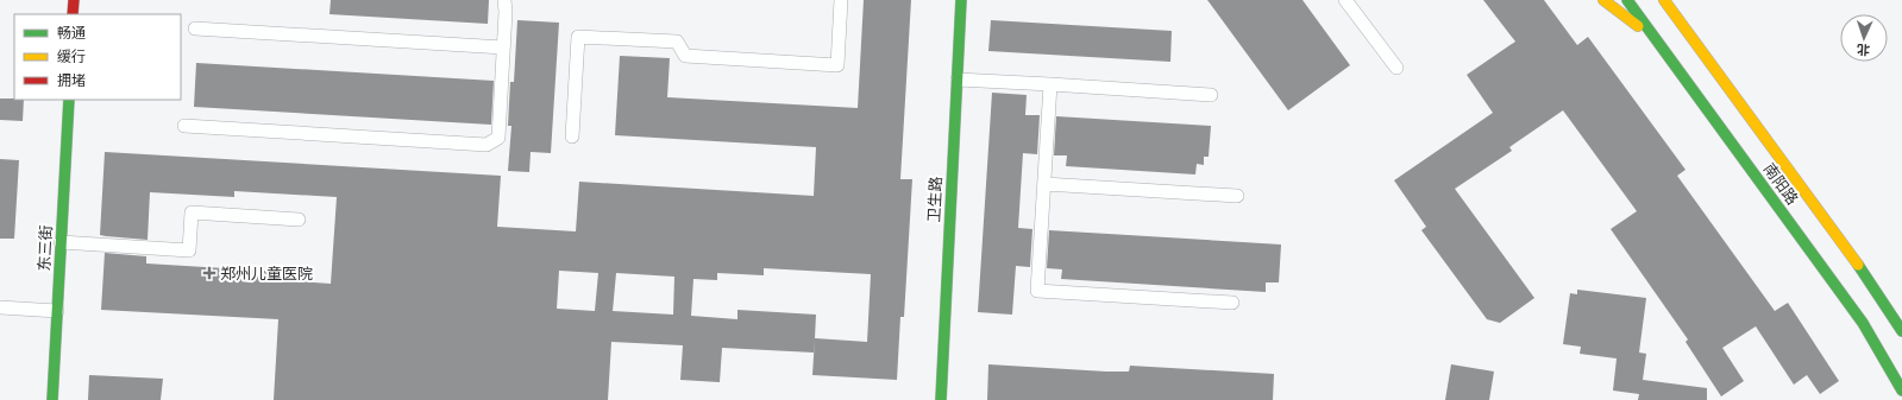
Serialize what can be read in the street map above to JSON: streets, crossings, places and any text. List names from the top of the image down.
{
  "streets": {
    "main road": ["南阳路", "卫生路", "东三街"]
  },
  "places": {
    "health": ["郑州儿童医院"]
  },
  "legend": ["畅通", "缓行", "拥堵"],
  "north": "bottom"
}
